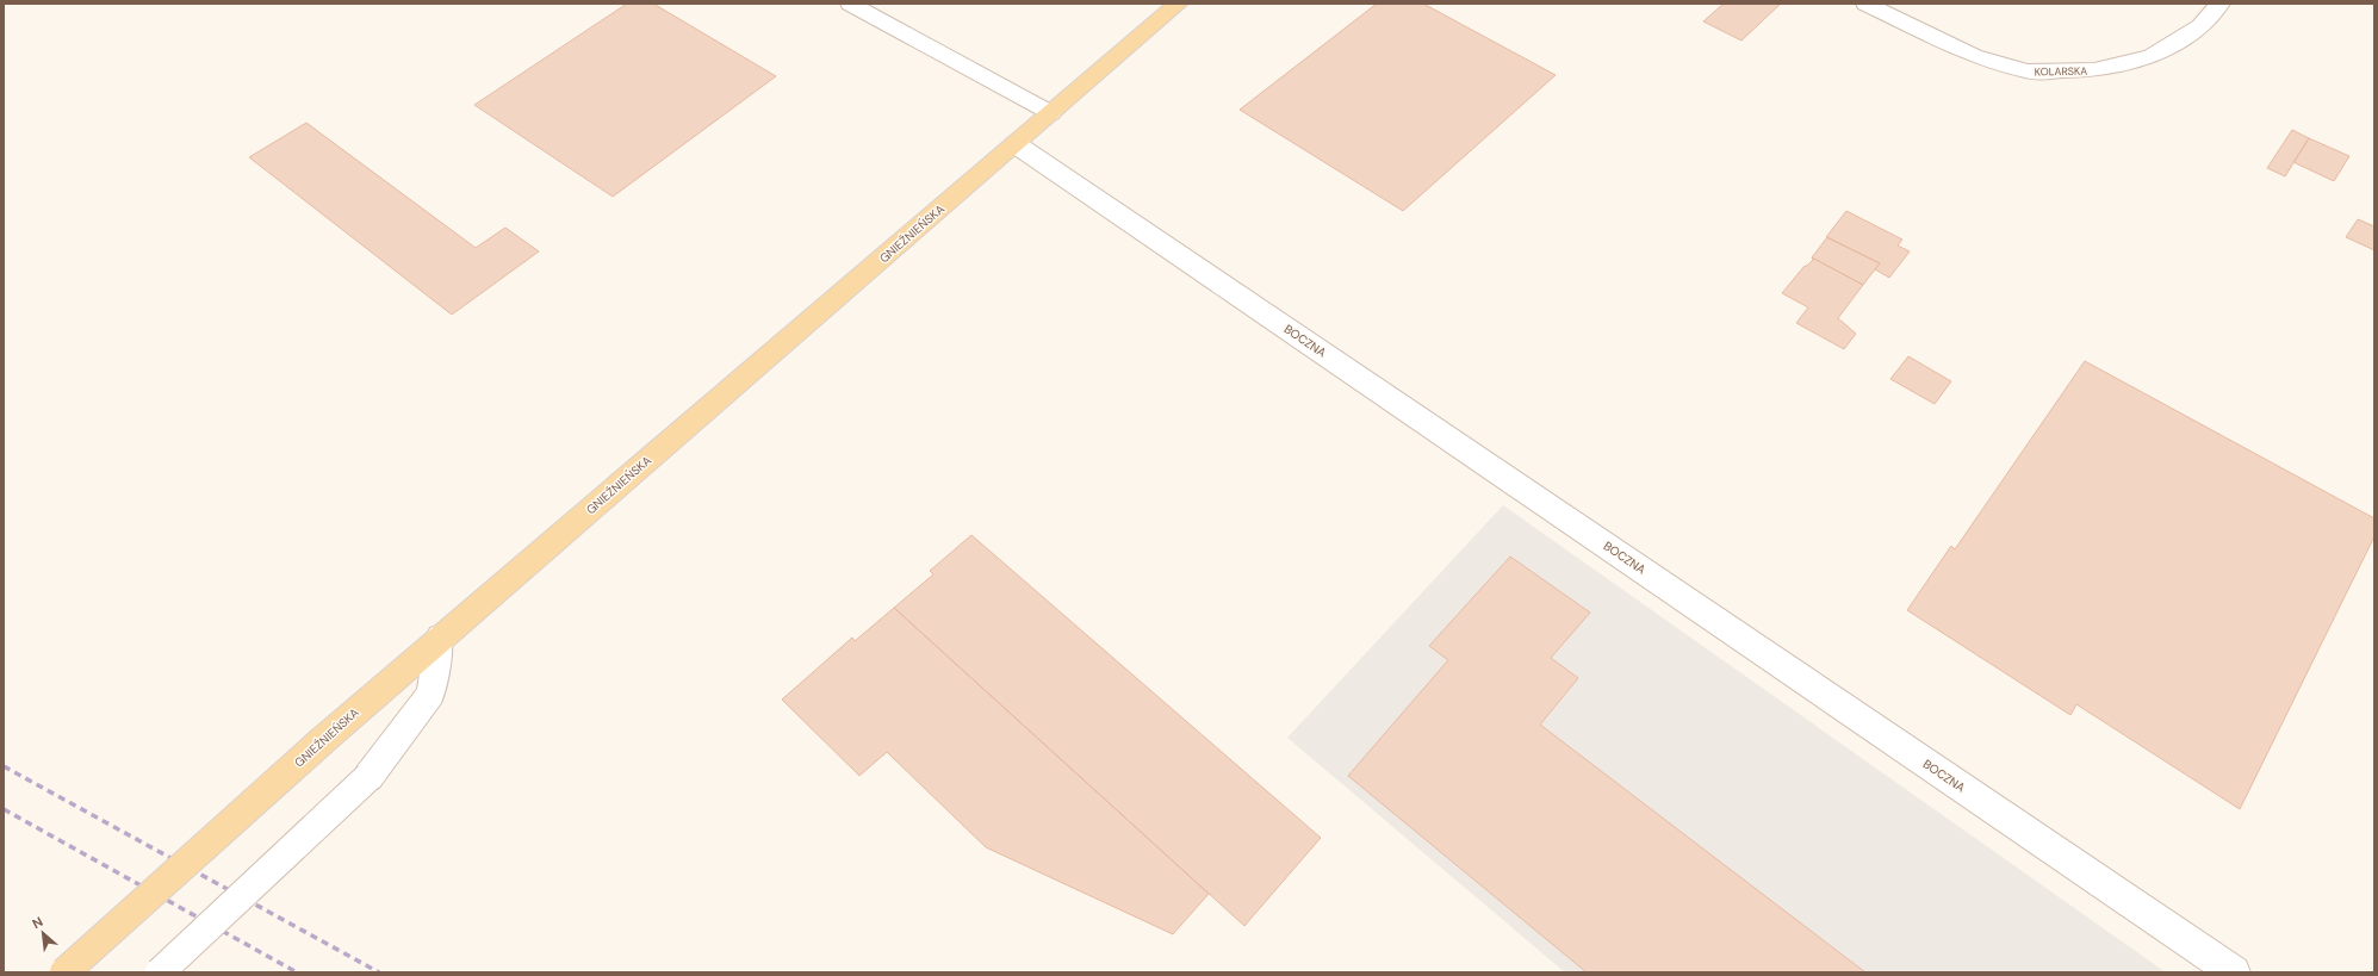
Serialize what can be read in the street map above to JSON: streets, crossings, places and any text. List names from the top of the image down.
{
  "streets": {
    "main road": ["GNIEŹNIEŃSKA"],
    "street": ["KOLARSKA", "BOCZNA"]
  },
  "crossings": [
    ["GNIEŹNIEŃSKA", "BOCZNA"]
  ],
  "north": "top left"
}
